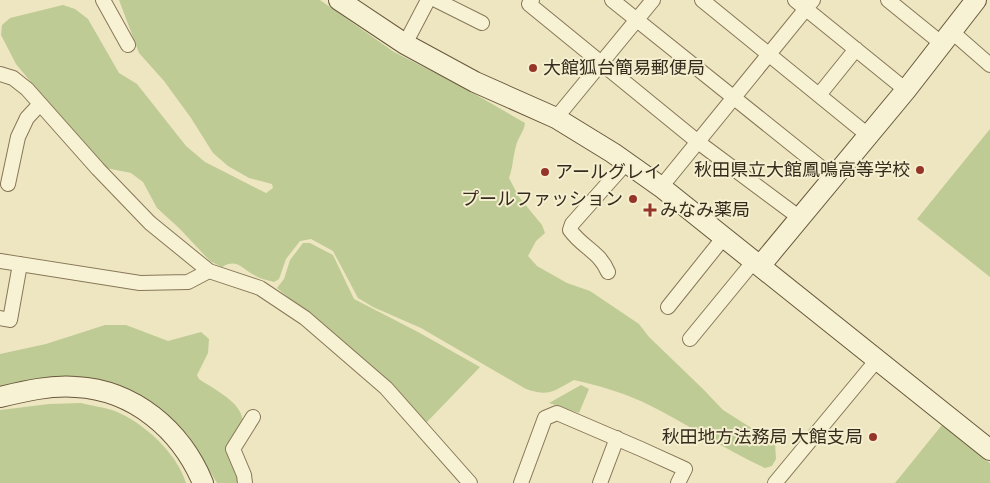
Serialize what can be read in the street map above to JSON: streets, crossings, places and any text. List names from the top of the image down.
{
  "places": {
    "other": [
      "大館狐台簡易郵便局",
      "秋田県立大館鳳鳴高等学校",
      "アールグレイ",
      "プールファッション",
      "秋田地方法務局 大館支局"
    ],
    "health": ["みなみ薬局"]
  }
}
